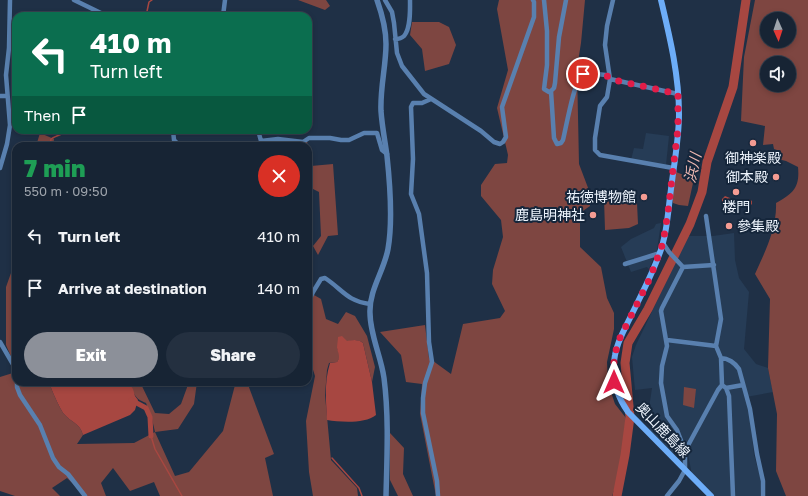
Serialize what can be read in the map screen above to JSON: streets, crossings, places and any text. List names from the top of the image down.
{
  "streets": {
    "main road": ["奥山鹿島線"]
  },
  "water": ["浜川"],
  "places": [
    "御神楽殿",
    "御本殿",
    "楼門",
    "祐徳博物館",
    "鹿島明神社",
    "參集殿"
  ],
  "north": "bottom",
  "page": {
    "turn": ["410 m", "Turn left"],
    "then": "Then",
    "heading": ["7 min", "550 m · 09:50"],
    "list": [
      {
        "name": "Turn left",
        "value": "410 m"
      },
      {
        "name": "Arrive at destination",
        "value": "140 m"
      }
    ],
    "buttons": ["Exit", "Share"]
  }
}
